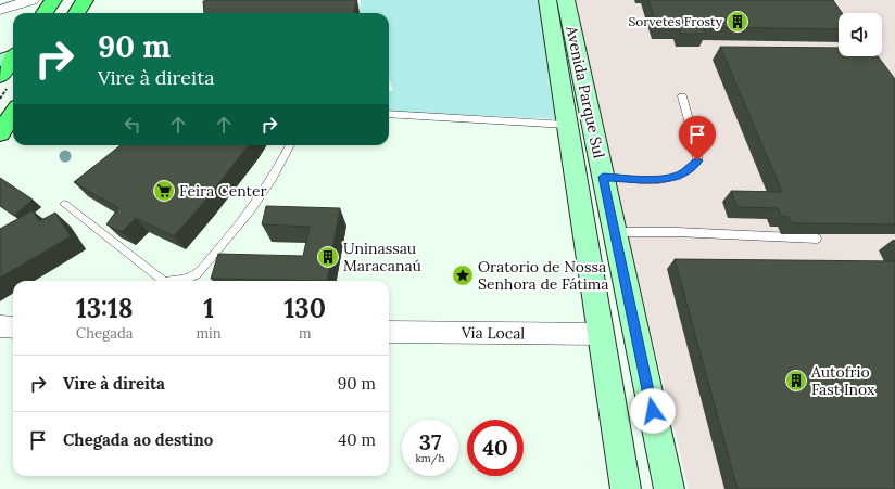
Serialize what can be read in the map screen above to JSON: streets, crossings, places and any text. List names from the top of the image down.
{
  "streets": {
    "street": ["Avenida Parque Sul", "Via Local"]
  },
  "crossings": [
    ["Avenida Parque Sul", "Via Local"]
  ],
  "places": {
    "building": ["Sorvetes Frosty", "Uninassau Maracanaú", "Autofrio Fast Inox"],
    "supermarket": ["Feira Center"],
    "place": ["Oratorio de Nossa Senhora de Fátima"]
  },
  "page": {
    "turn": ["90 m", "Vire à direita"],
    "eta": [
      "13:18",
      "Chegada",
      "1",
      "min",
      "130",
      "m"
    ],
    "list": [
      {
        "name": "Vire à direita",
        "value": "90 m"
      },
      {
        "name": "Chegada ao destino",
        "value": "40 m"
      }
    ],
    "speed": "37 km/h",
    "limit": "40"
  }
}
